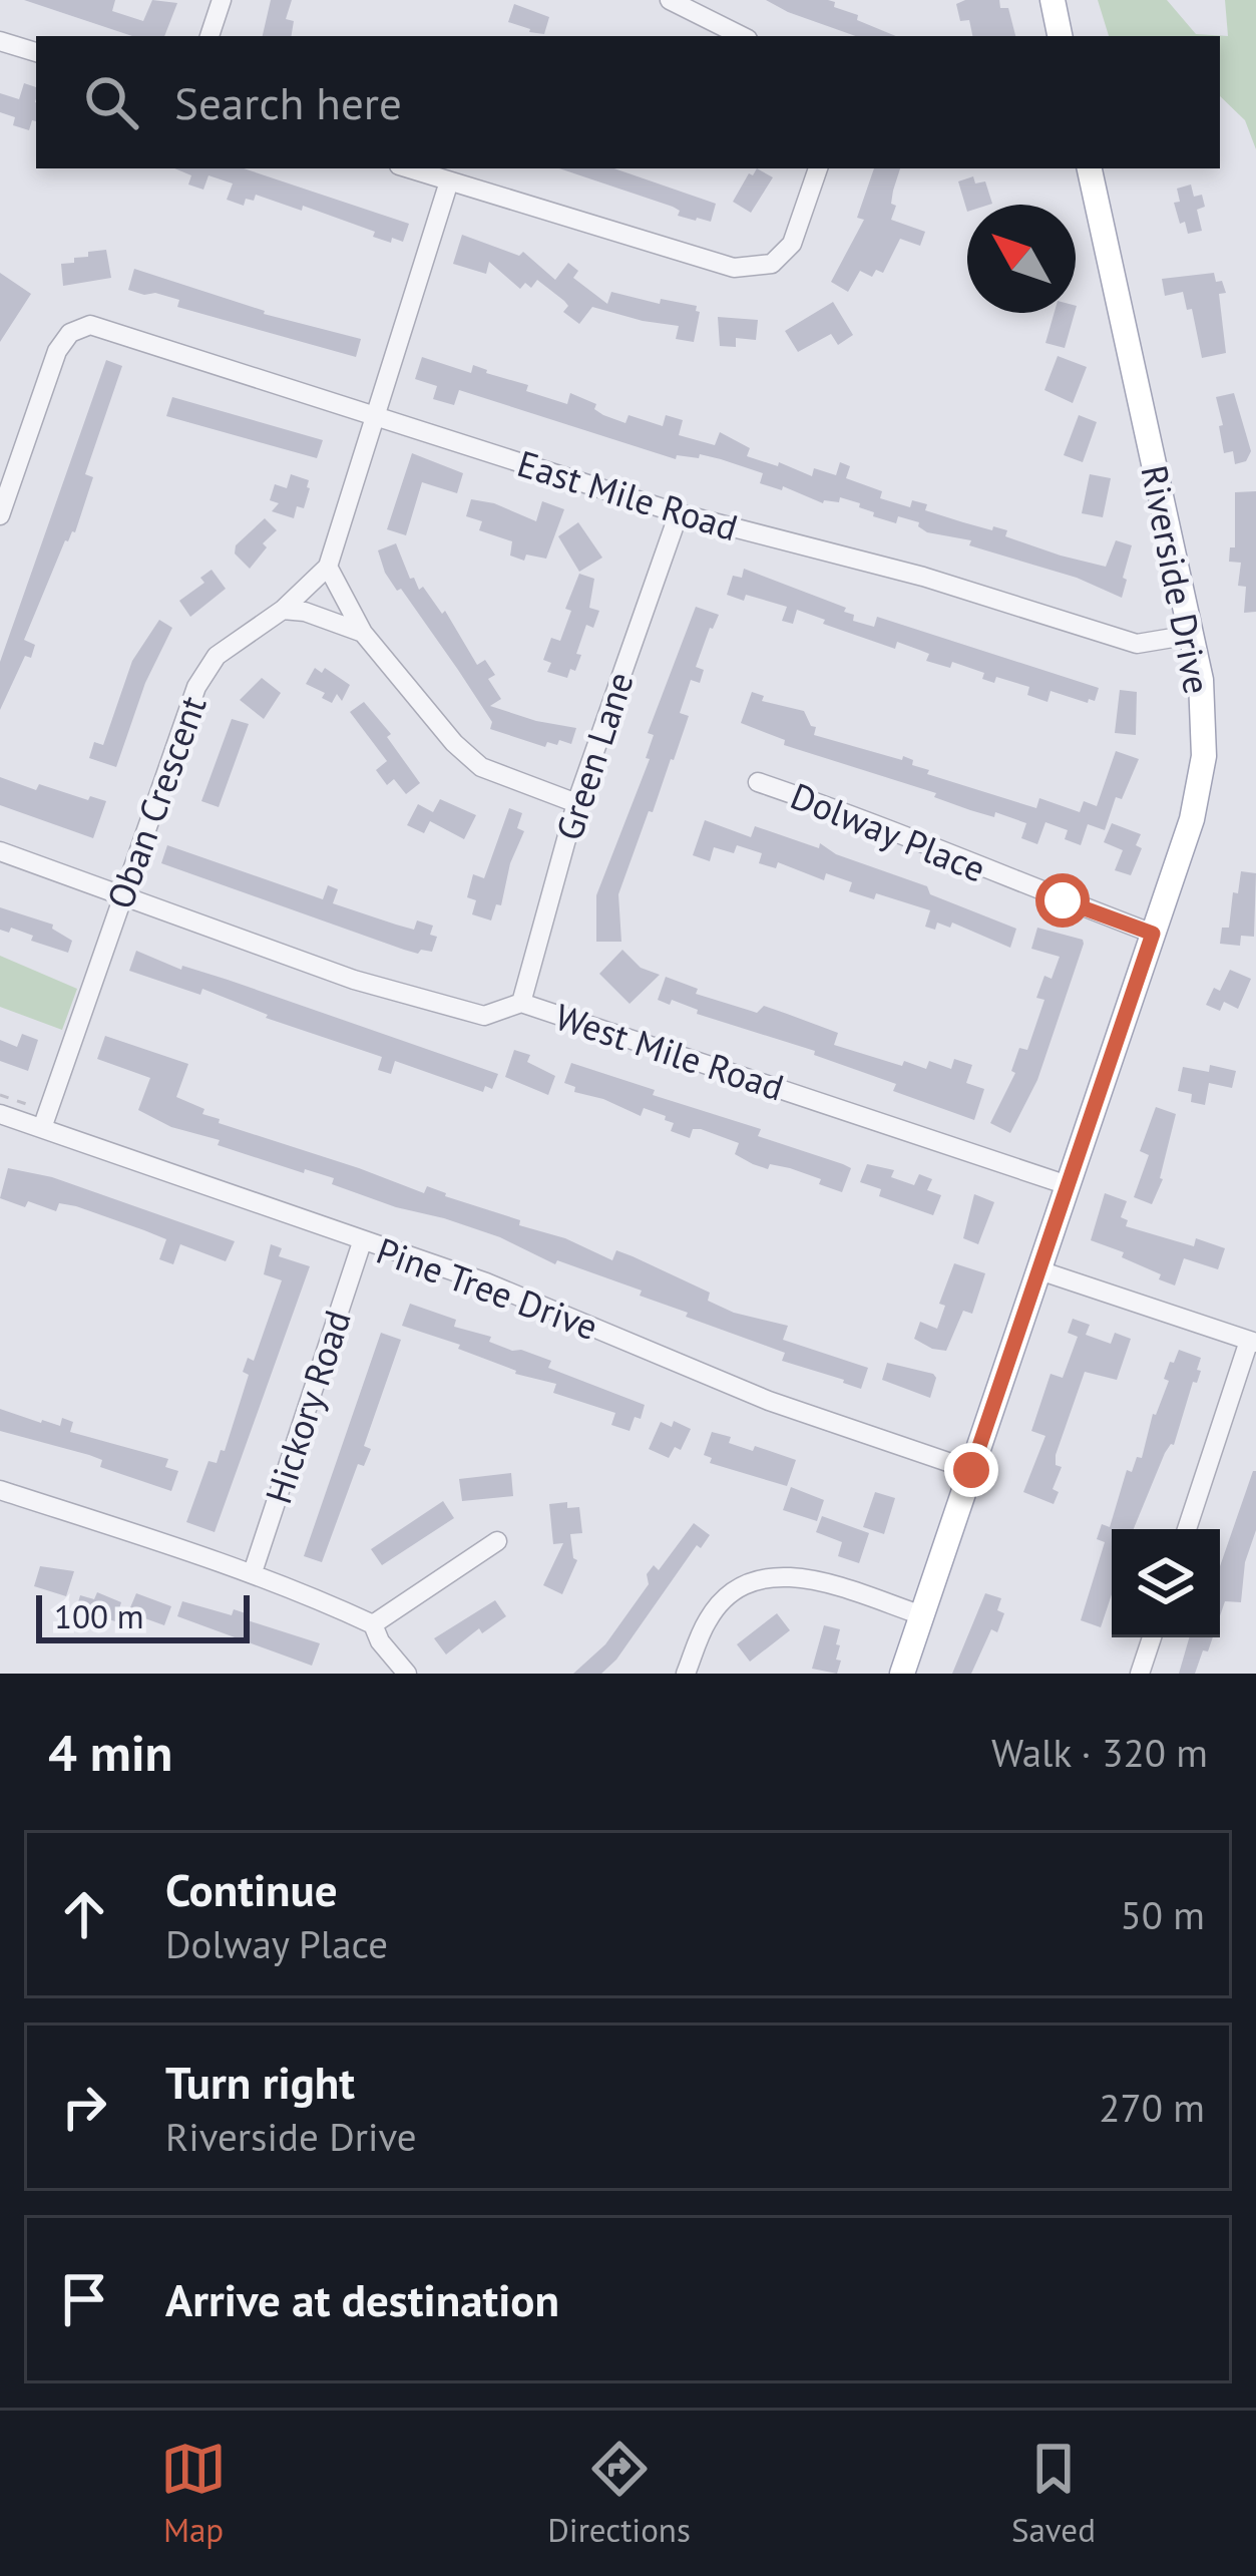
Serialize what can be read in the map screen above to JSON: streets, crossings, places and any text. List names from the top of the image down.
{
  "streets": {
    "main road": ["Riverside Drive"],
    "street": [
      "East Mile Road",
      "Green Lane",
      "Oban Crescent",
      "Dolway Place",
      "West Mile Road",
      "Pine Tree Drive",
      "Hickory Road"
    ]
  },
  "crossings": [
    ["East Mile Road", "Riverside Drive"],
    ["East Mile Road", "Green Lane"],
    ["East Mile Road", "Oban Crescent"],
    ["Riverside Drive", "Dolway Place"],
    ["Riverside Drive", "West Mile Road"],
    ["Riverside Drive", "Pine Tree Drive"],
    ["Green Lane", "West Mile Road"],
    ["Oban Crescent", "West Mile Road"],
    ["Oban Crescent", "Pine Tree Drive"],
    ["Pine Tree Drive", "Hickory Road"]
  ],
  "scale_bar": "100 m",
  "north": "top left",
  "page": {
    "search": "Search here",
    "scale": "100 m",
    "heading": ["4 min", "Walk · 320 m"],
    "list": [
      ["Continue", "Dolway Place", "50 m"],
      ["Turn right", "Riverside Drive", "270 m"],
      "Arrive at destination"
    ],
    "nav": ["Map", "Directions", "Saved"]
  }
}
